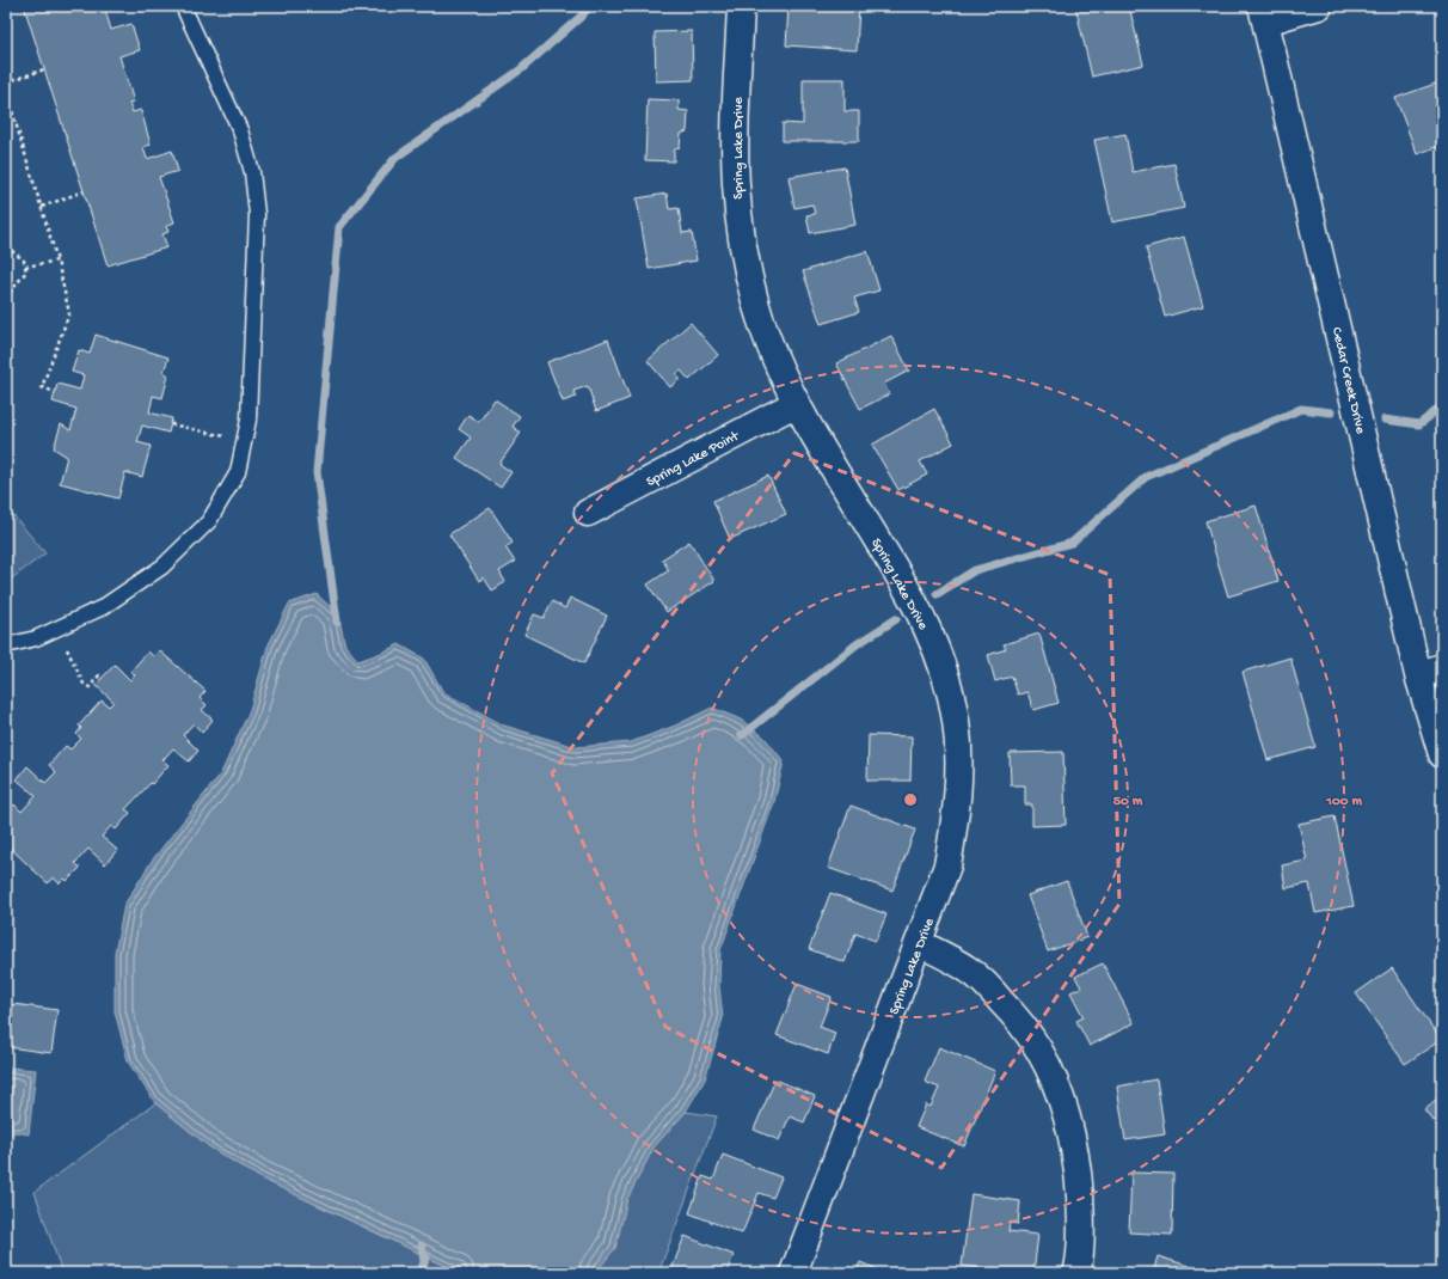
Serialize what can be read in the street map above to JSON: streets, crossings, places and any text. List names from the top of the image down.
{
  "streets": {
    "street": ["Spring Lake Drive", "Cedar Creek Drive", "Spring Lake Point"]
  },
  "crossings": [
    ["Spring Lake Drive", "Spring Lake Point"]
  ],
  "rings": ["50 m", "100 m"]
}
